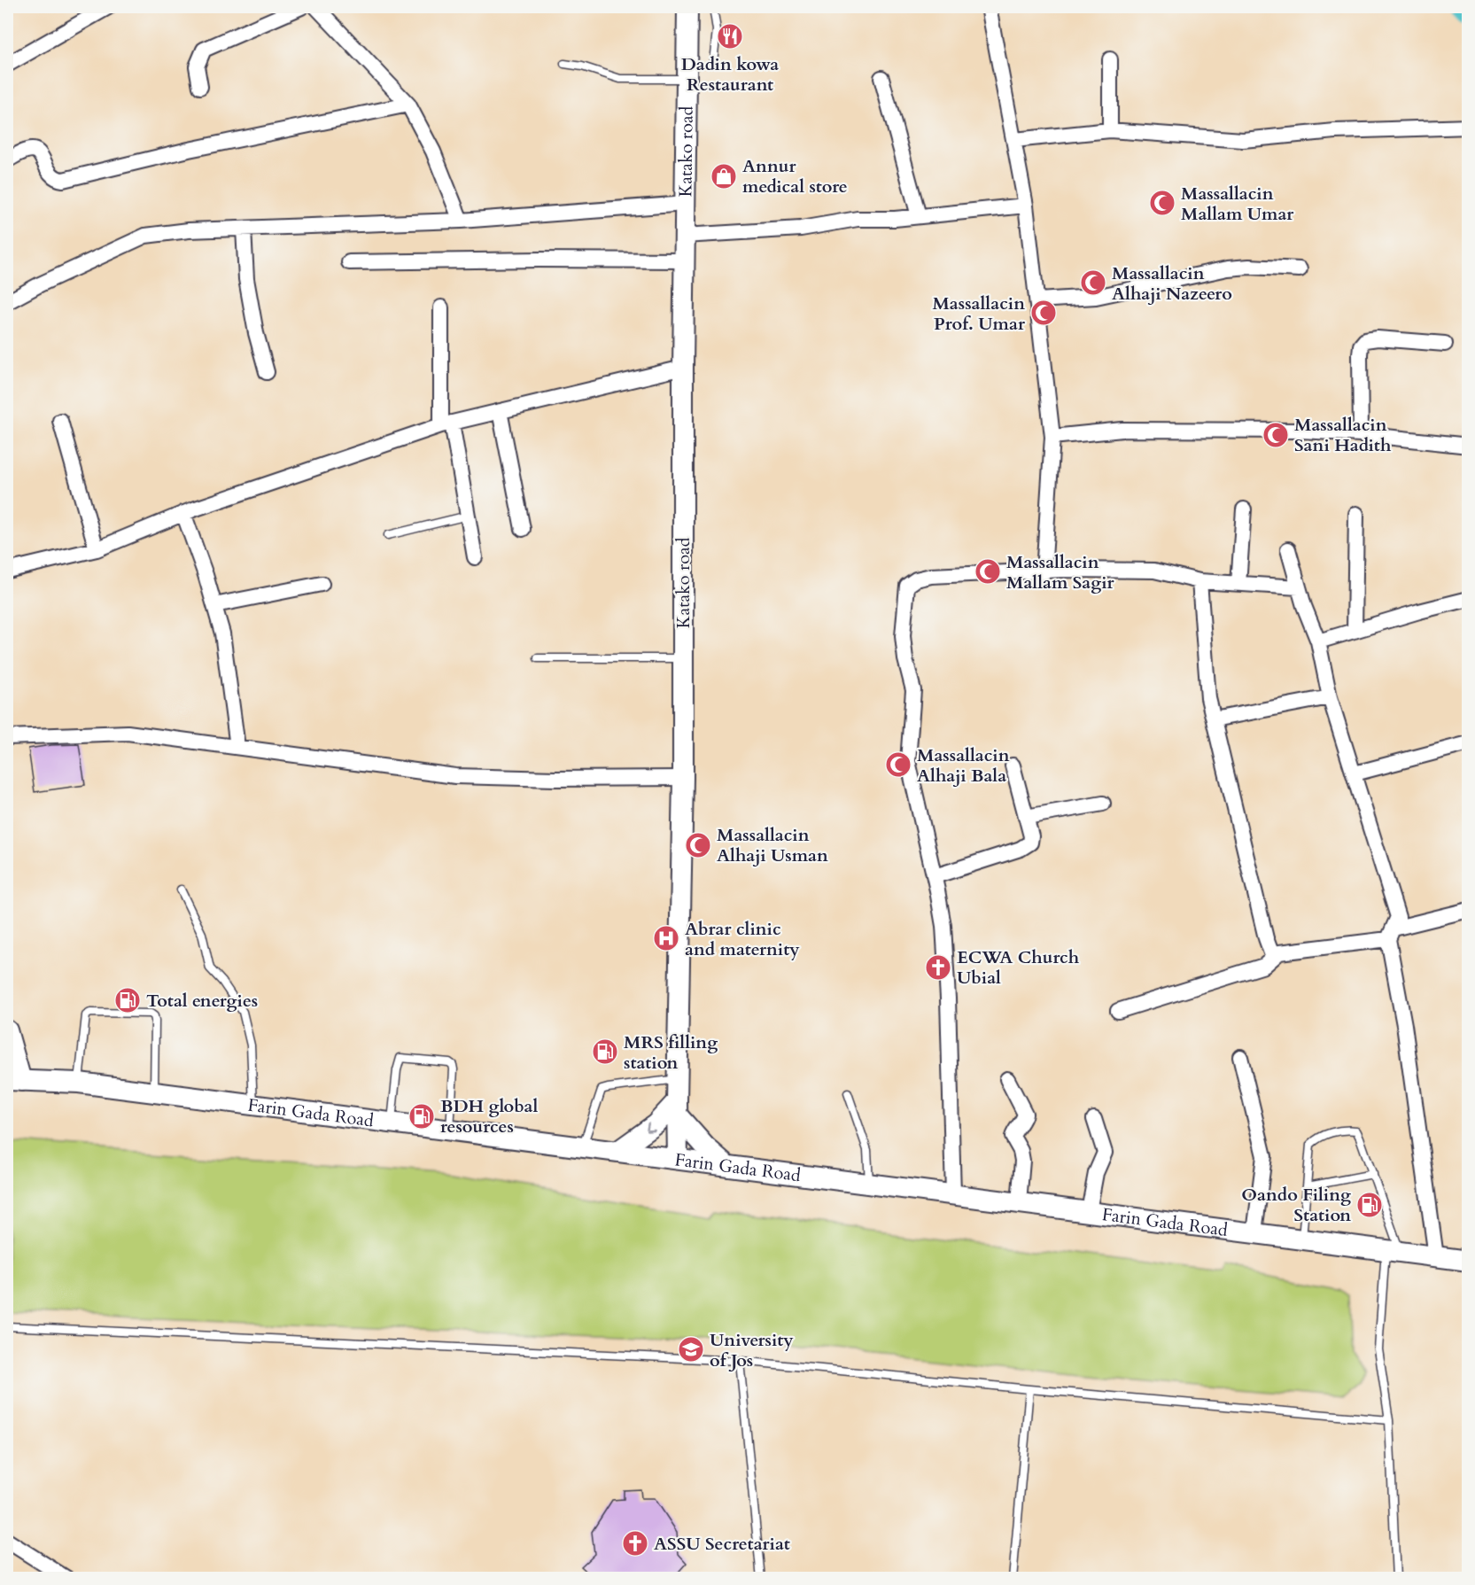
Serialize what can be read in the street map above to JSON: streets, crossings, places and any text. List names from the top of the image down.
{
  "streets": {
    "main road": ["Katako road", "Farin Gada Road"]
  },
  "crossings": [
    ["Katako road", "Farin Gada Road"]
  ],
  "places": {
    "restaurant": ["Dadin kowa Restaurant"],
    "shop": ["Annur medical store"],
    "mosque": [
      "Massallacin Mallam Umar",
      "Massallacin Alhaji Nazeero",
      "Massallacin Prof. Umar",
      "Massallacin Sani Hadith",
      "Massallacin Mallam Sagir",
      "Massallacin Alhaji Bala",
      "Massallacin Alhaji Usman"
    ],
    "hospital": ["Abrar clinic and maternity"],
    "church": ["ECWA Church Ubial", "ASSU Secretariat"],
    "fuel station": [
      "Total energies",
      "MRS filling station",
      "BDH global resources",
      "Oando Filing Station"
    ],
    "school or university": ["University of Jos"]
  }
}
